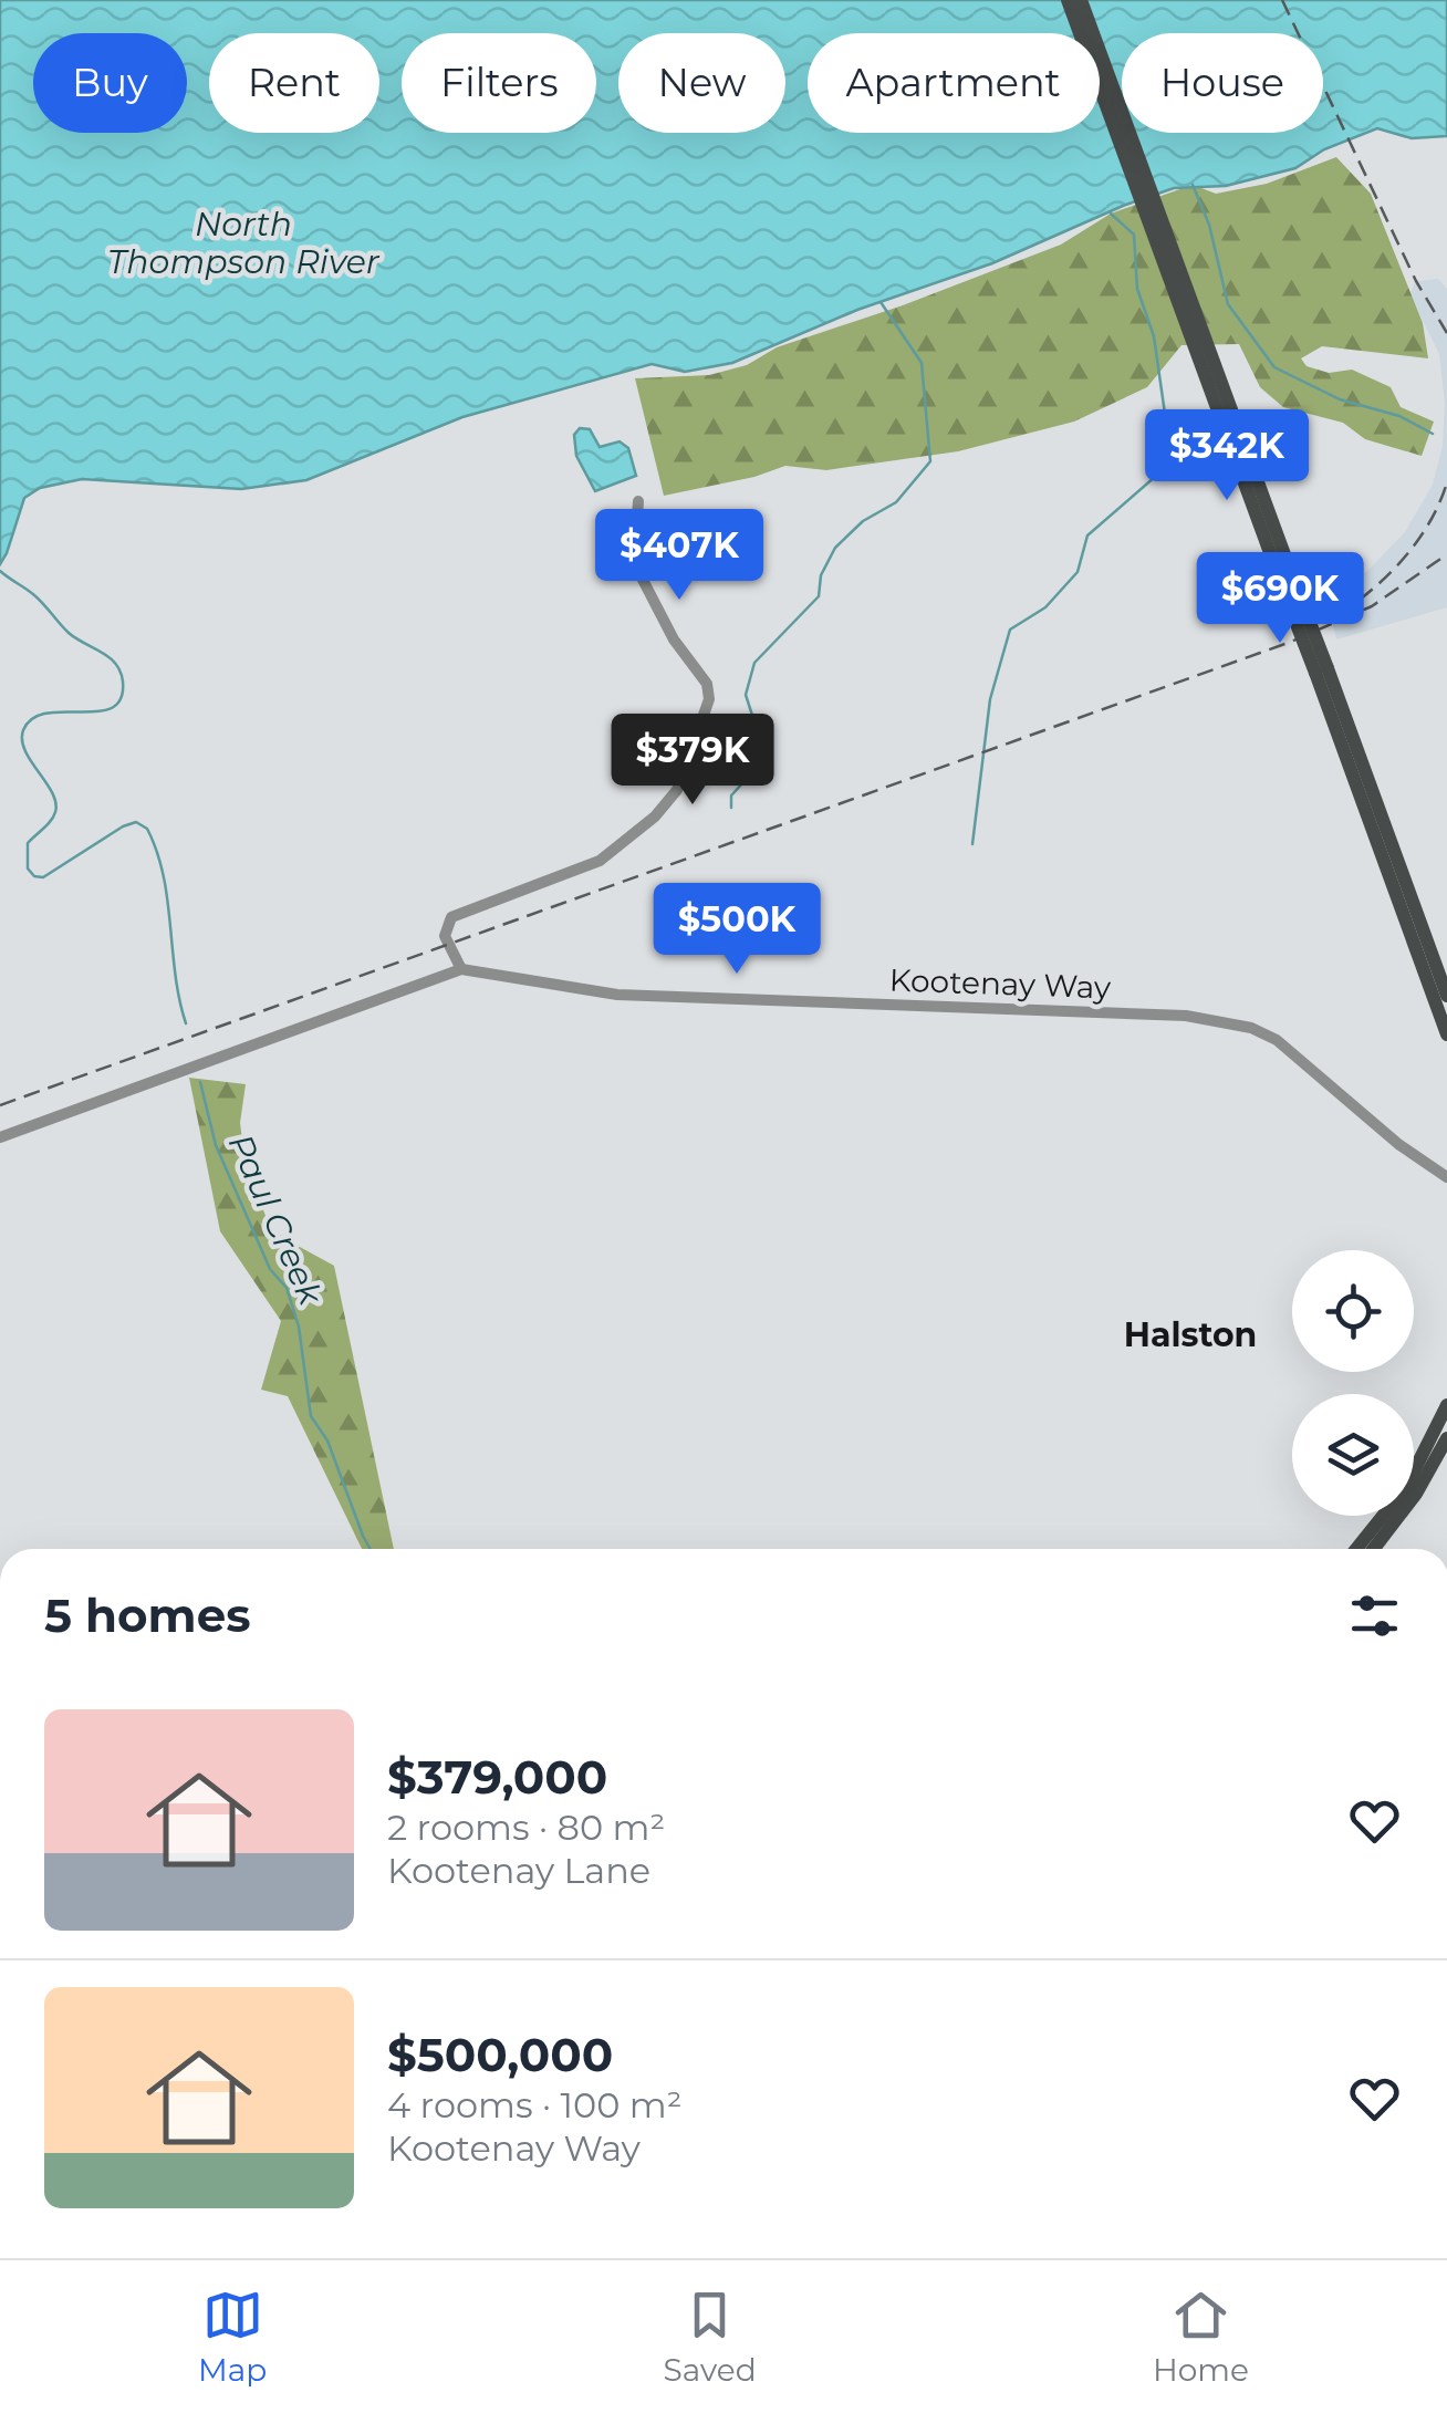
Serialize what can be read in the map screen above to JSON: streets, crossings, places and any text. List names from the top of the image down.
{
  "streets": {
    "street": ["Kootenay Way"]
  },
  "districts": ["Halston"],
  "water": ["North Thompson River", "Paul Creek"],
  "page": {
    "chip": [
      "Buy",
      "Rent",
      "Filters",
      "New",
      "Apartment",
      "House"
    ],
    "price": [
      "$342K",
      "$407K",
      "$690K",
      "$379K",
      "$500K"
    ],
    "heading": "5 homes",
    "list": [
      {
        "name": "$379,000",
        "note": "2 rooms · 80 m² · Kootenay Lane"
      },
      {
        "name": "$500,000",
        "note": "4 rooms · 100 m² · Kootenay Way"
      }
    ],
    "tabs": ["Map", "Saved", "Home"]
  }
}
